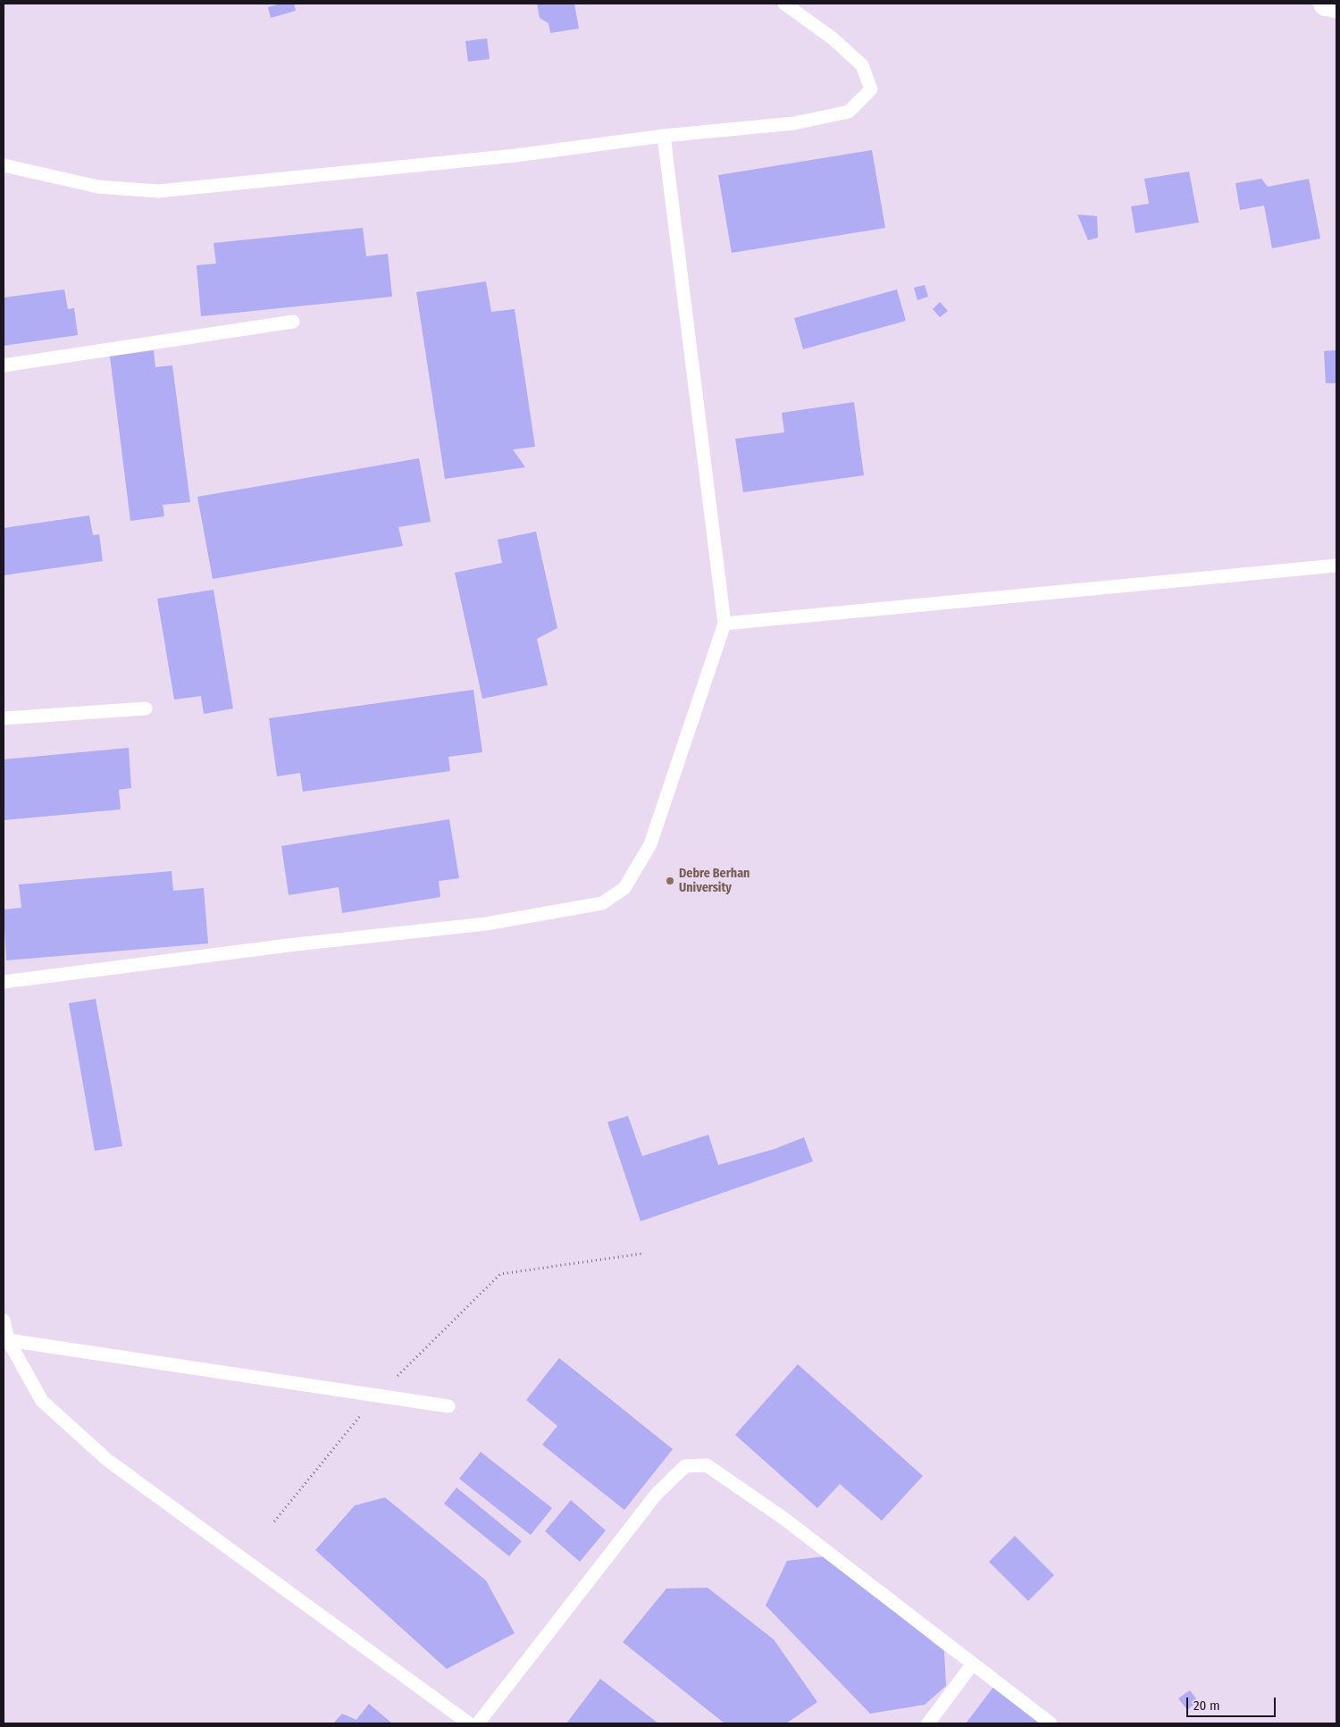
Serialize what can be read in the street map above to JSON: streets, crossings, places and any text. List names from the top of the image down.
{
  "places": ["Debre Berhan University"],
  "scale_bar": "20 m"
}
